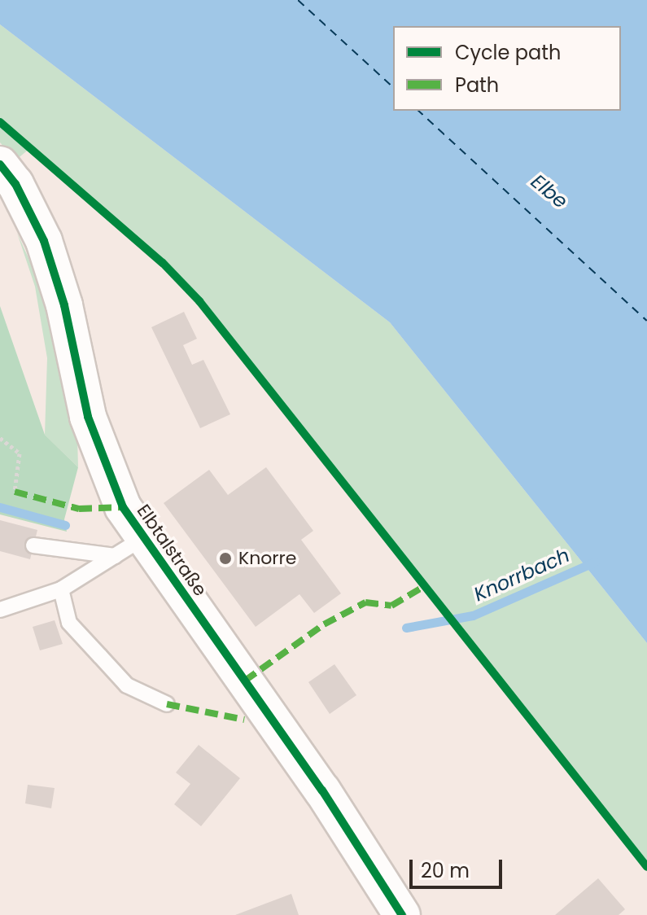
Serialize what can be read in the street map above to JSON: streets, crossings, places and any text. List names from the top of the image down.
{
  "streets": {
    "street": ["Elbtalstraße"]
  },
  "water": ["Elbe", "Knorrbach"],
  "places": ["Knorre"],
  "legend": ["Cycle path", "Path"],
  "scale_bar": "20 m"
}
